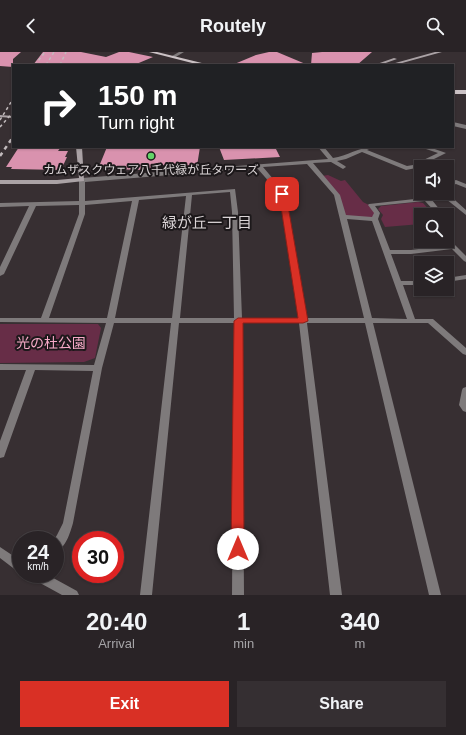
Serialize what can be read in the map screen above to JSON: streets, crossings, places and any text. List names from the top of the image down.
{
  "districts": ["緑が丘一丁目"],
  "parks": ["光の杜公園"],
  "places": ["カムザスクウェア八千代緑が丘タワーズ"],
  "page": {
    "header": "Routely",
    "turn": ["150 m", "Turn right"],
    "speed": "24 km/h",
    "limit": "30",
    "eta": [
      "20:40",
      "Arrival",
      "1",
      "min",
      "340",
      "m"
    ],
    "buttons": ["Exit", "Share"]
  }
}
